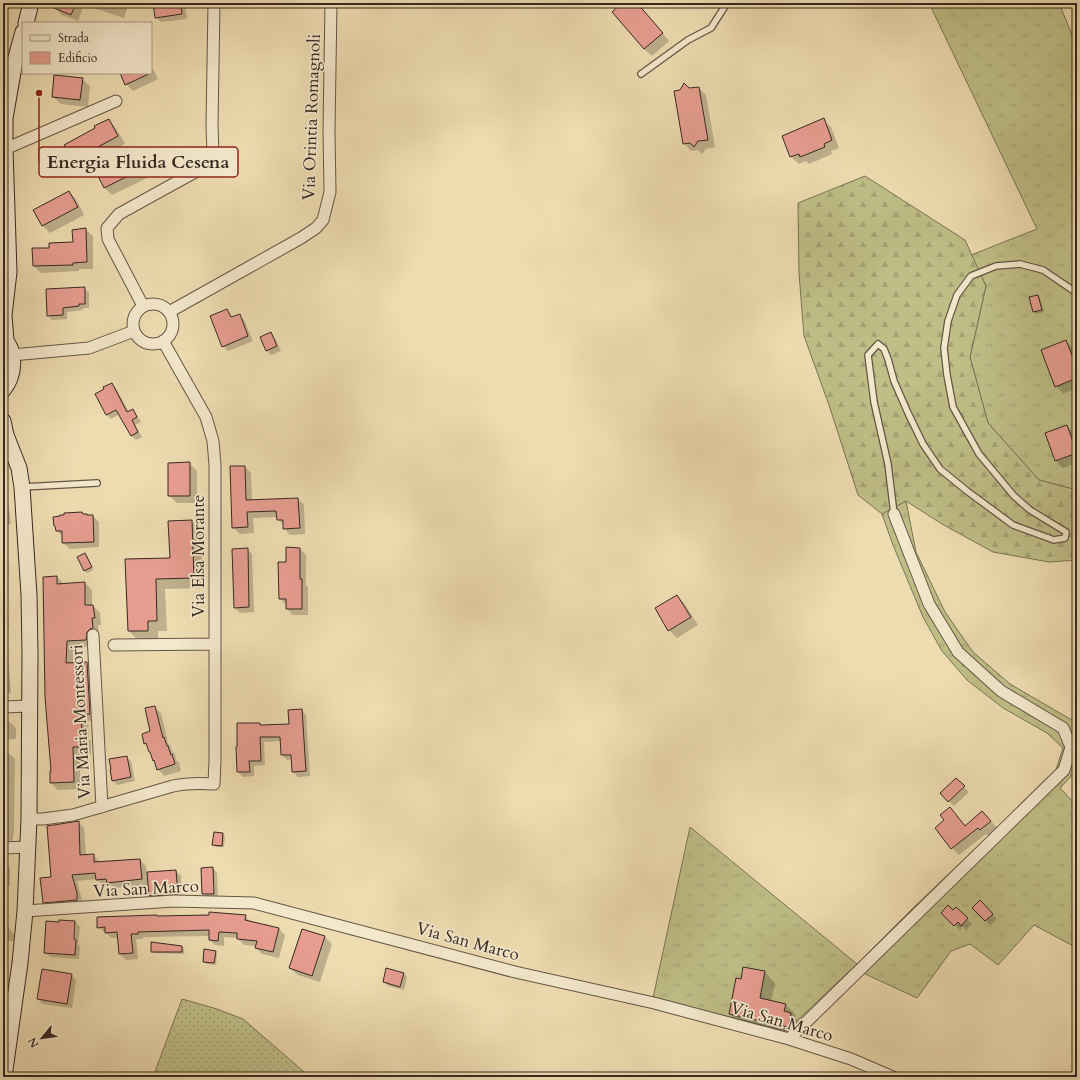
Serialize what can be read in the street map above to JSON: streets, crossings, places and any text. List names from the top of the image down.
{
  "streets": {
    "street": [
      "Via Orintia Romagnoli",
      "Via Elsa Morante",
      "Via Maria Montessori",
      "Via San Marco"
    ]
  },
  "crossings": [
    ["Via Orintia Romagnoli", "Via Elsa Morante"],
    ["Via Elsa Morante", "Via Maria Montessori"]
  ],
  "places": ["Energia Fluida Cesena"],
  "legend": ["Strada", "Edificio"],
  "north": "bottom left"
}
